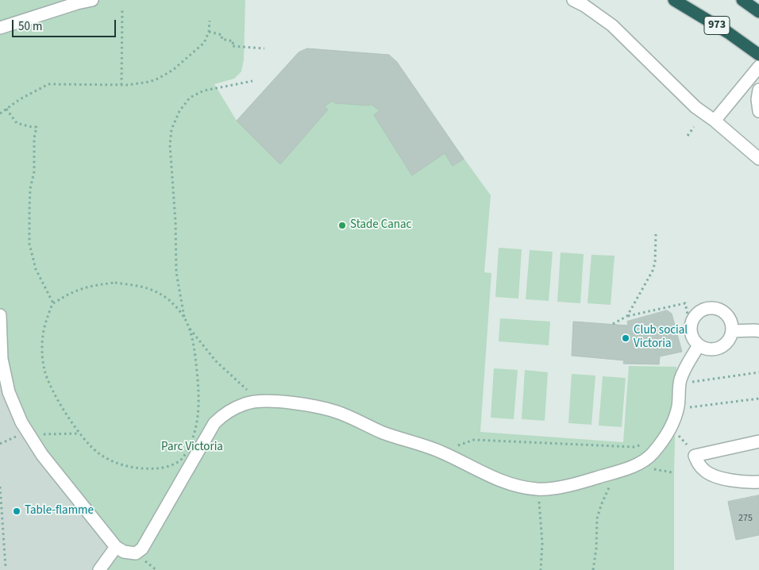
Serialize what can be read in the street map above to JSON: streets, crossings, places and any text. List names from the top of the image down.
{
  "streets": {
    "highway": ["973"]
  },
  "parks": ["Parc Victoria"],
  "places": ["Stade Canac", "Club social Victoria", "Table-flamme"],
  "house_numbers": ["275"],
  "scale_bar": "50 m"
}
